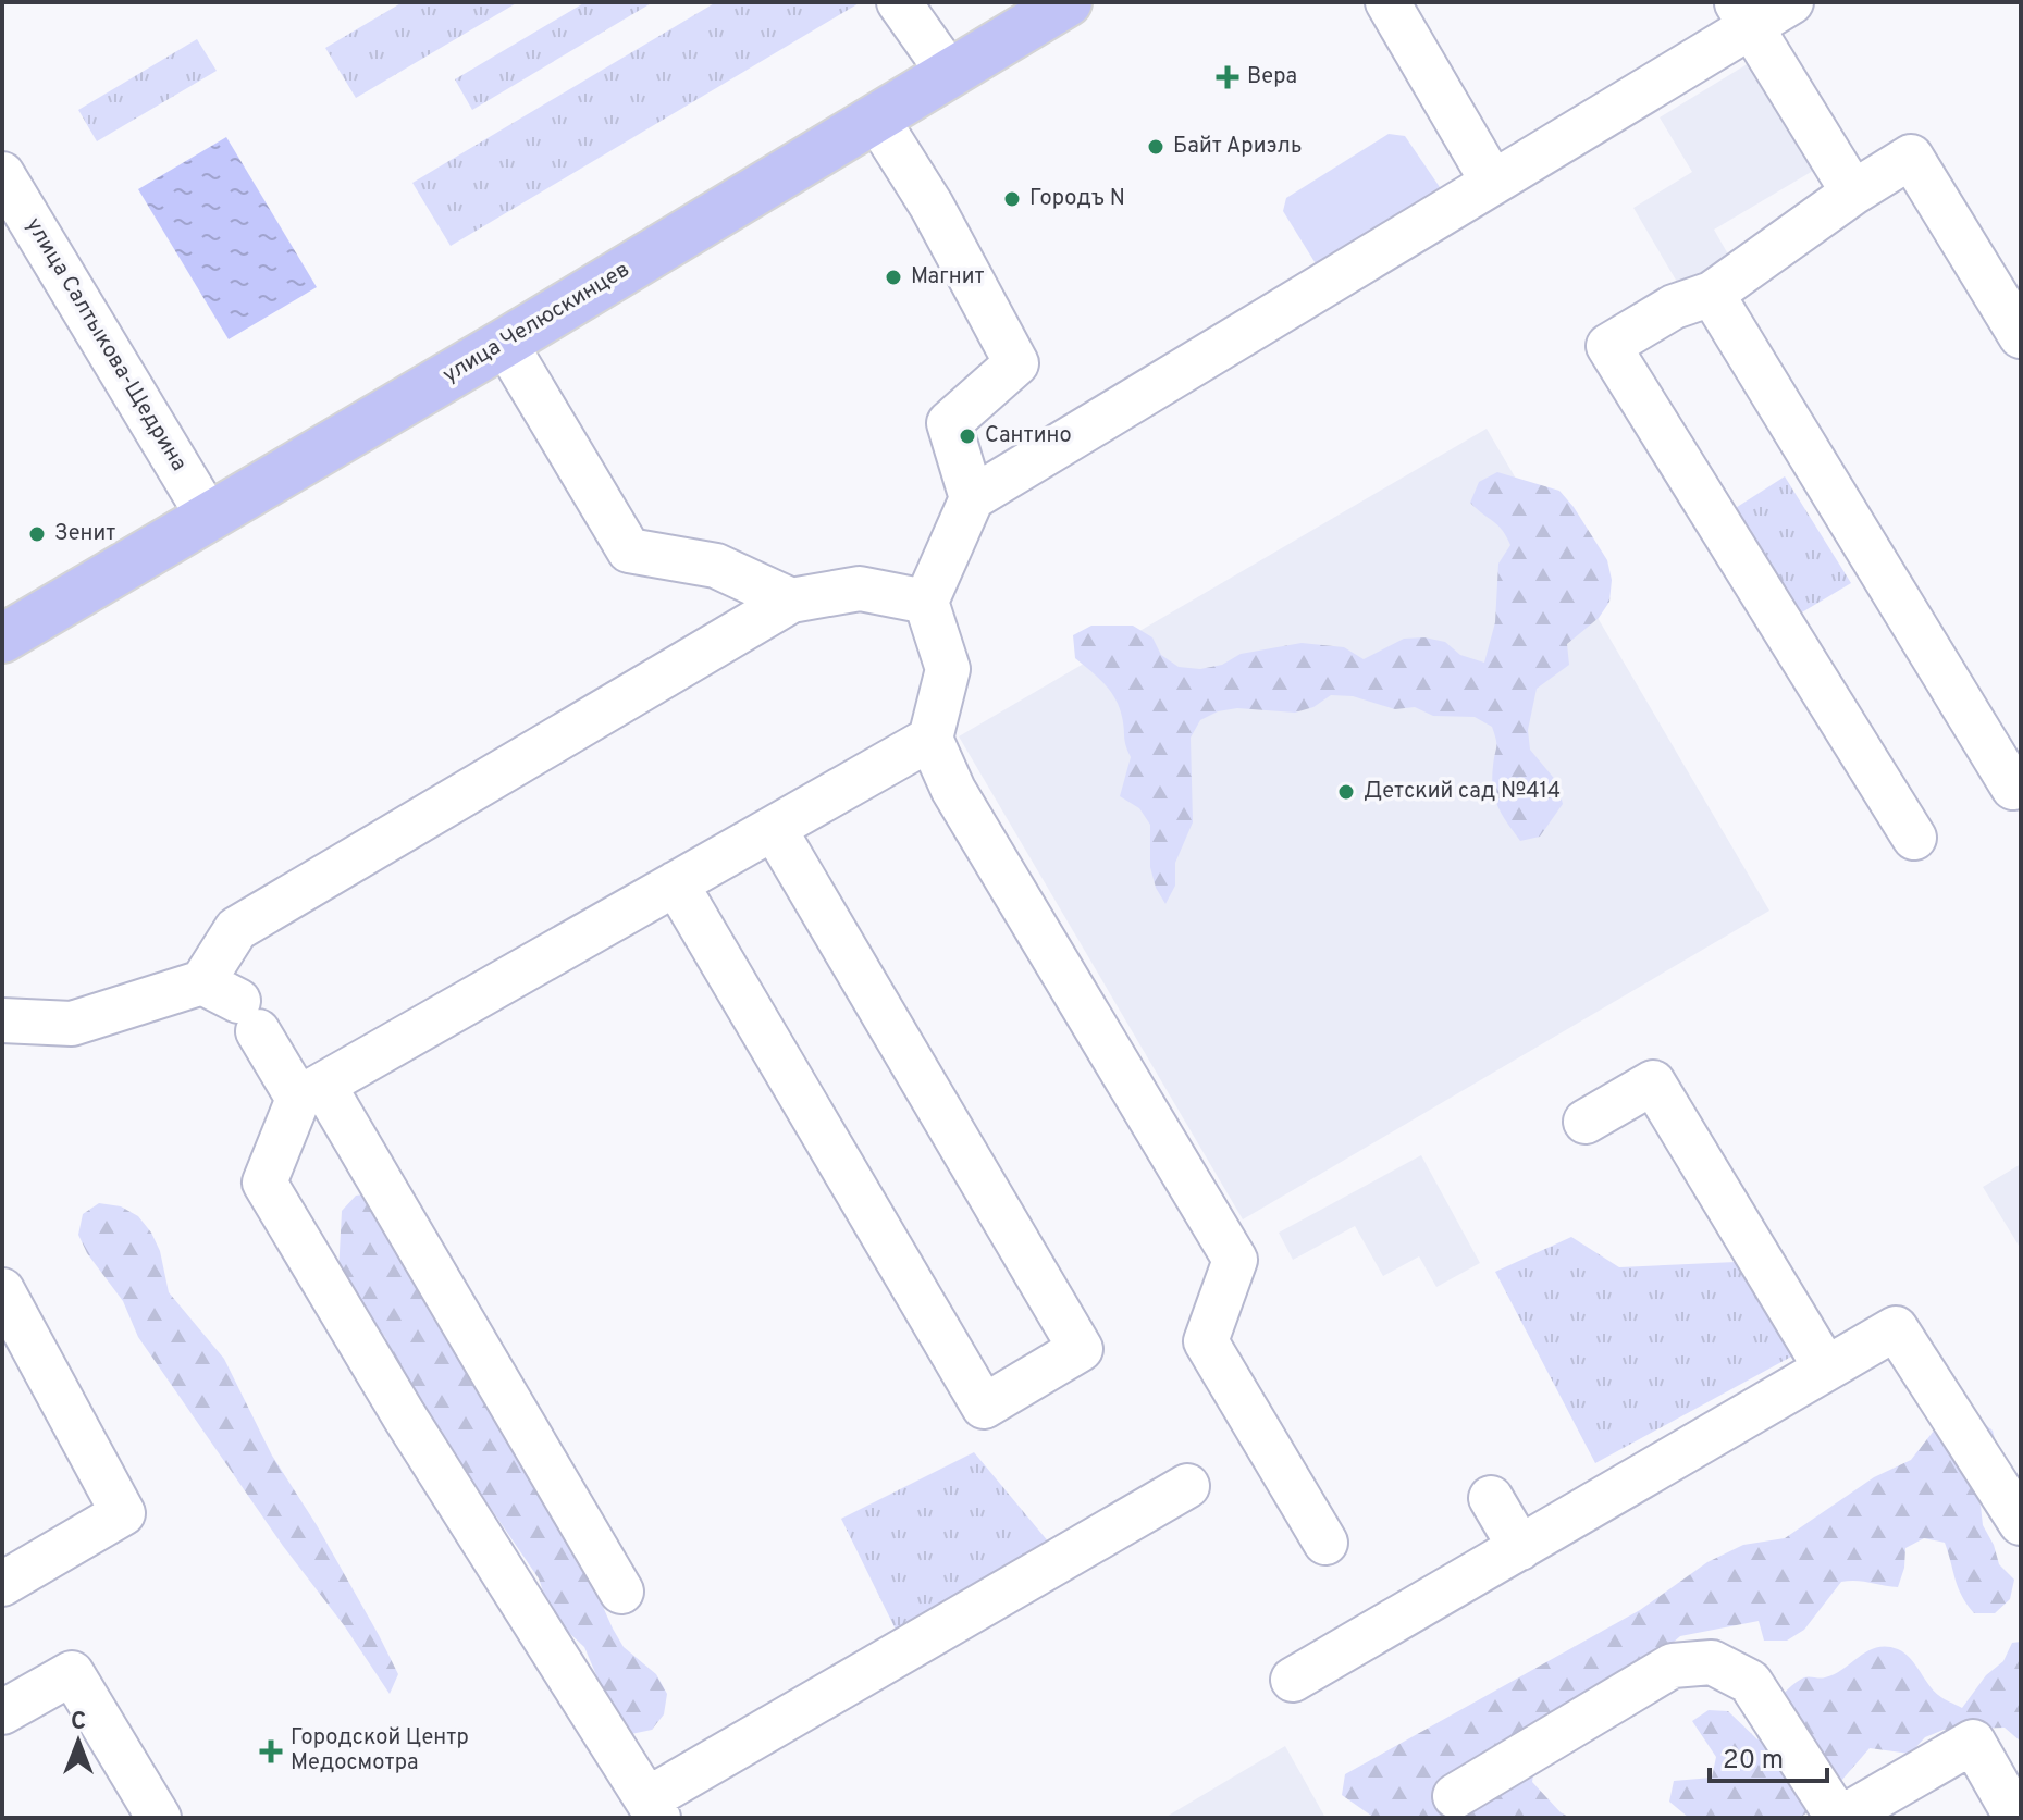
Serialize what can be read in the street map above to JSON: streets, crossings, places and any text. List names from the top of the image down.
{
  "streets": {
    "main road": ["улица Челюскинцев"],
    "street": ["улица Салтыкова-Щедрина"]
  },
  "crossings": [
    ["улица Челюскинцев", "улица Салтыкова-Щедрина"]
  ],
  "places": {
    "health": ["Вера", "Городской Центр Медосмотра"],
    "other": [
      "Байт Ариэль",
      "Городъ N",
      "Магнит",
      "Сантино",
      "Зенит",
      "Детский сад №414"
    ]
  },
  "scale_bar": "20 m",
  "north": "top"
}
